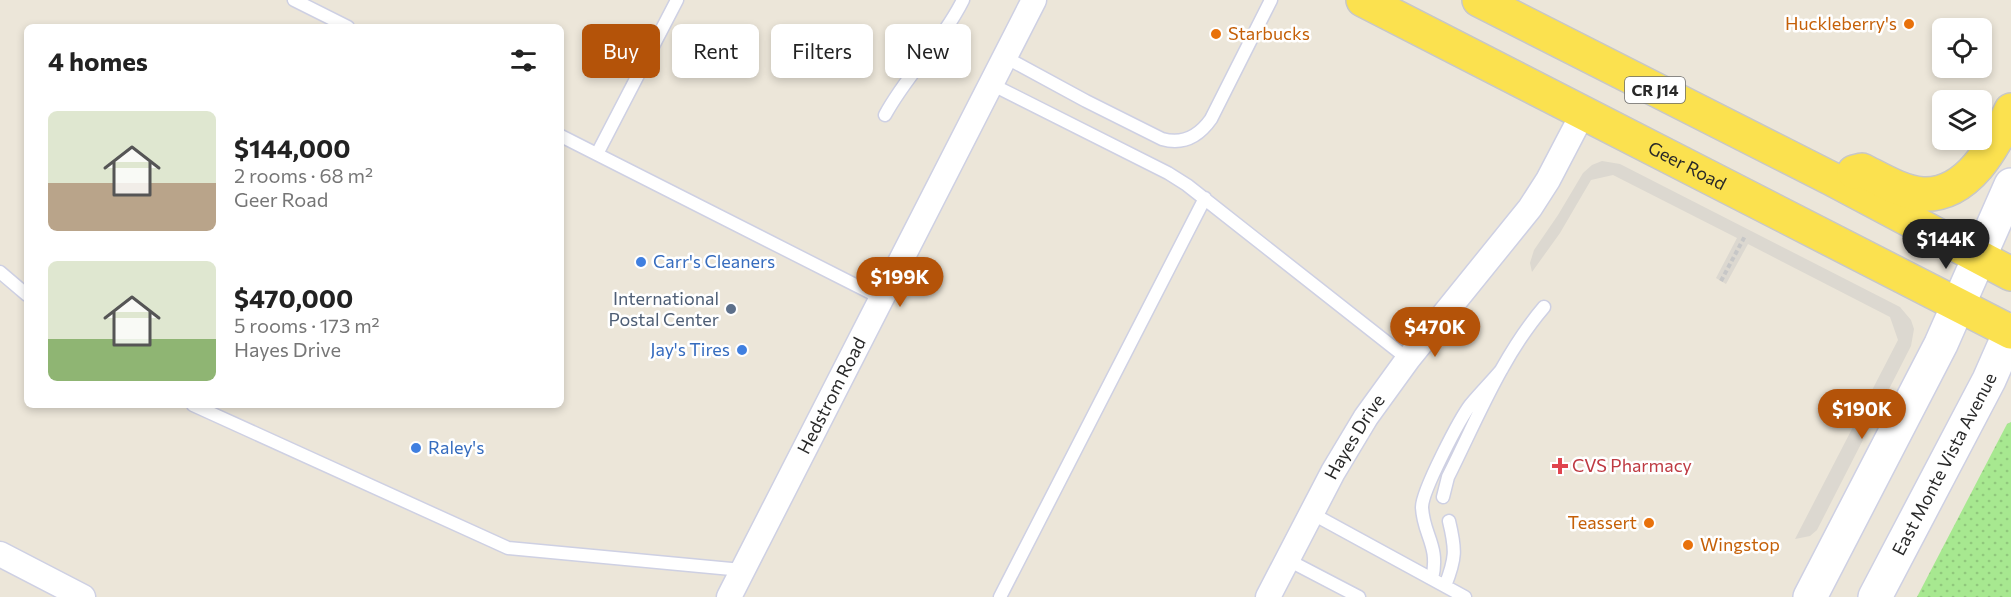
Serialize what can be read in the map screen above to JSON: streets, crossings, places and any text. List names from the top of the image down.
{
  "streets": {
    "main road": ["CR J14", "Geer Road", "East Monte Vista Avenue"],
    "street": ["Hedstrom Road", "Hayes Drive"]
  },
  "crossings": [
    ["Geer Road", "Hayes Drive"],
    ["Geer Road", "East Monte Vista Avenue"]
  ],
  "places": {
    "other": [
      "Huckleberry's",
      "Starbucks",
      "Carr's Cleaners",
      "International Postal Center",
      "Jay's Tires",
      "Raley's",
      "Teassert",
      "Wingstop"
    ],
    "health": ["CVS Pharmacy"]
  },
  "page": {
    "chip": [
      "Buy",
      "Rent",
      "Filters",
      "New"
    ],
    "heading": "4 homes",
    "list": [
      {
        "name": "$144,000",
        "note": "2 rooms · 68 m² · Geer Road"
      },
      {
        "name": "$470,000",
        "note": "5 rooms · 173 m² · Hayes Drive"
      }
    ],
    "price": [
      "$144K",
      "$199K",
      "$470K",
      "$190K"
    ]
  }
}
